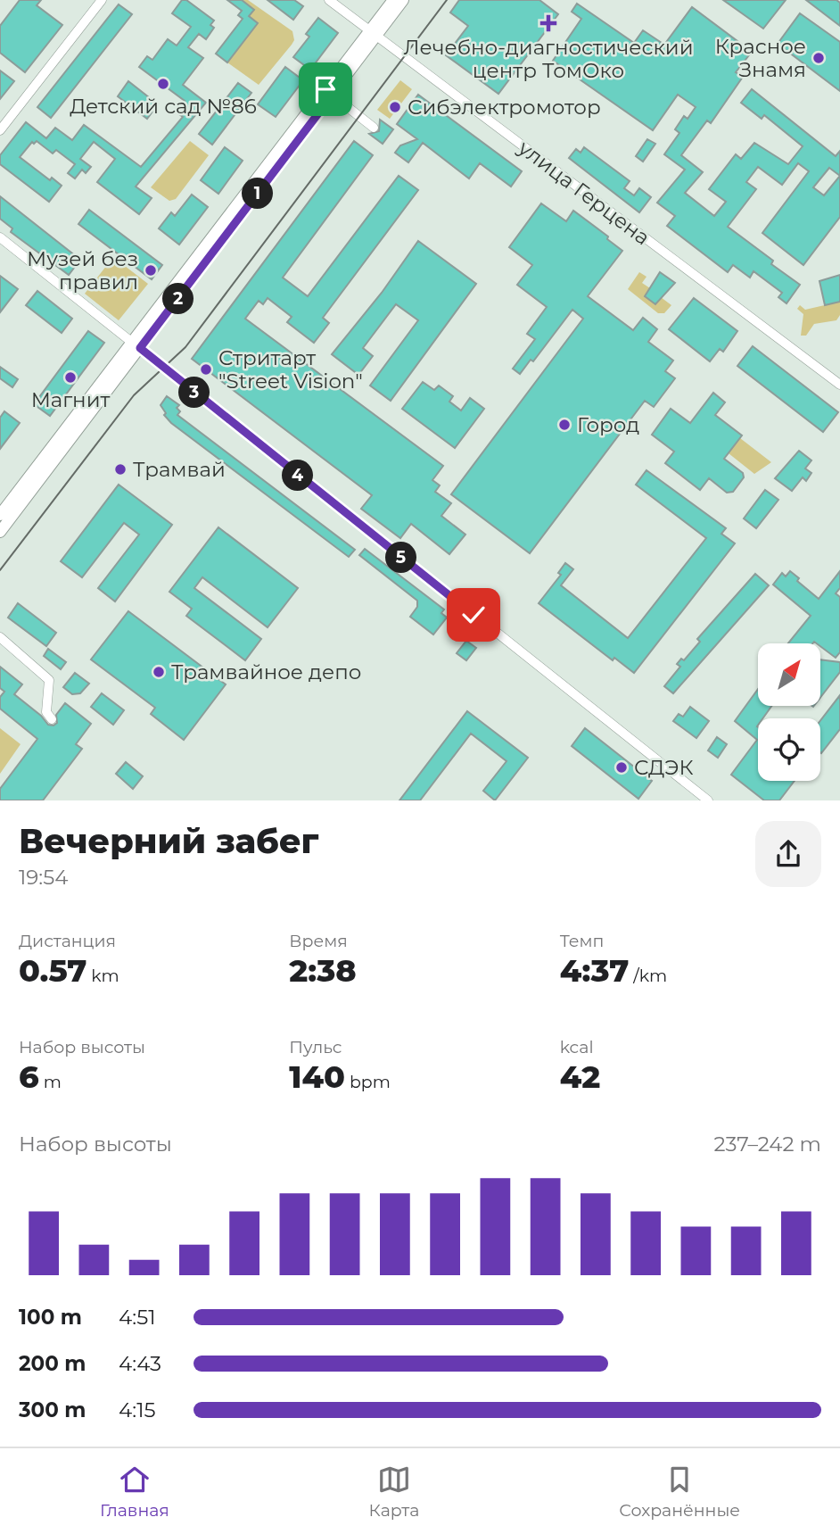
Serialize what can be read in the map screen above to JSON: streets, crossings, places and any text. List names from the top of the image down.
{
  "streets": {
    "street": ["улица Герцена"]
  },
  "places": {
    "health": ["Лечебно-диагностический центр ТомОко"],
    "other": [
      "Красное Знамя",
      "Детский сад №86",
      "Сибэлектромотор",
      "Музей без правил",
      "Стритарт \"Street Vision\"",
      "Магнит",
      "Город",
      "Трамвай",
      "Трамвайное депо",
      "СДЭК"
    ]
  },
  "north": "top right",
  "page": {
    "pins": [
      "1",
      "2",
      "3",
      "4",
      "5"
    ],
    "heading": ["Вечерний забег", "19:54"],
    "stats": [
      ["Дистанция", "0.57 km"],
      ["Время", "2:38"],
      ["Темп", "4:37 /km"],
      ["Набор высоты", "6 m"],
      ["Пульс", "140 bpm"],
      ["kcal", "42"]
    ],
    "chart": ["Набор высоты", "237–242 m"],
    "list": [
      {
        "name": "100 m",
        "note": "4:51"
      },
      {
        "name": "200 m",
        "note": "4:43"
      },
      {
        "name": "300 m",
        "note": "4:15"
      }
    ],
    "tabs": ["Главная", "Карта", "Сохранённые"]
  }
}
